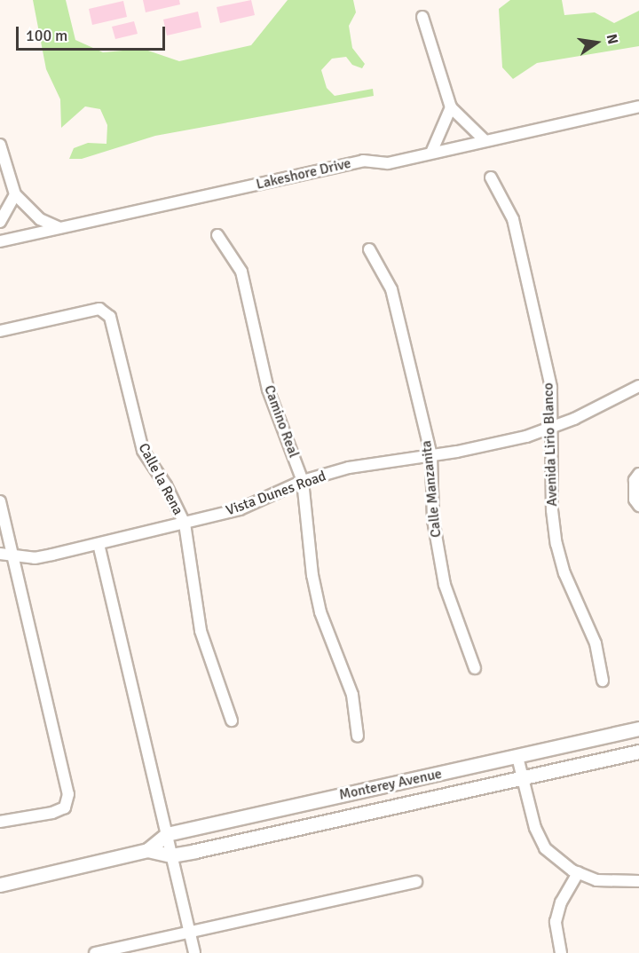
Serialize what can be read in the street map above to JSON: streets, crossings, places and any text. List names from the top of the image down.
{
  "streets": {
    "main road": ["Monterey Avenue"],
    "street": [
      "Lakeshore Drive",
      "Camino Real",
      "Avenida Lirio Blanco",
      "Calle la Rena",
      "Calle Manzanita",
      "Vista Dunes Road"
    ]
  },
  "crossings": [
    ["Camino Real", "Vista Dunes Road"],
    ["Avenida Lirio Blanco", "Vista Dunes Road"],
    ["Calle la Rena", "Vista Dunes Road"],
    ["Calle Manzanita", "Vista Dunes Road"]
  ],
  "scale_bar": "100 m",
  "north": "right"
}
